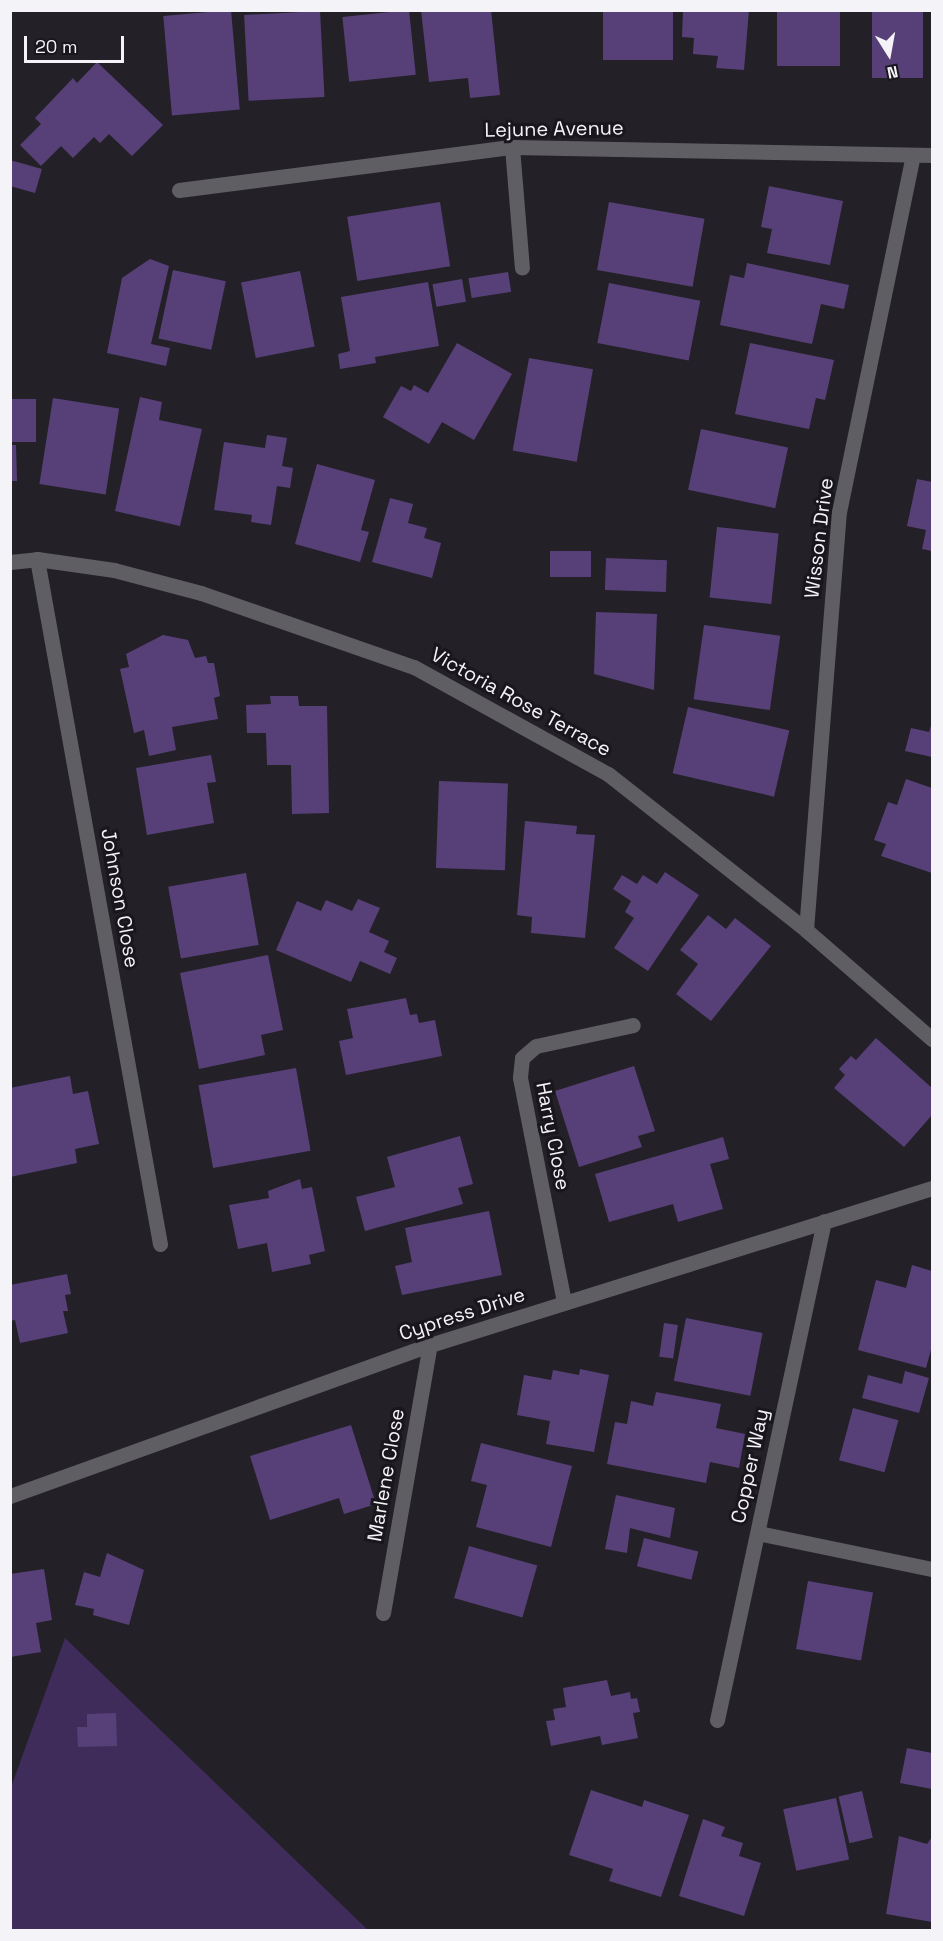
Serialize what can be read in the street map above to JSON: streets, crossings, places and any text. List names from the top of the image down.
{
  "streets": {
    "street": [
      "Lejune Avenue",
      "Wisson Drive",
      "Victoria Rose Terrace",
      "Johnson Close",
      "Harry Close",
      "Cypress Drive",
      "Copper Way",
      "Marlene Close"
    ]
  },
  "crossings": [
    ["Lejune Avenue", "Wisson Drive"],
    ["Wisson Drive", "Victoria Rose Terrace"],
    ["Victoria Rose Terrace", "Johnson Close"],
    ["Harry Close", "Cypress Drive"],
    ["Cypress Drive", "Copper Way"],
    ["Cypress Drive", "Marlene Close"]
  ],
  "scale_bar": "20 m",
  "north": "bottom"
}
